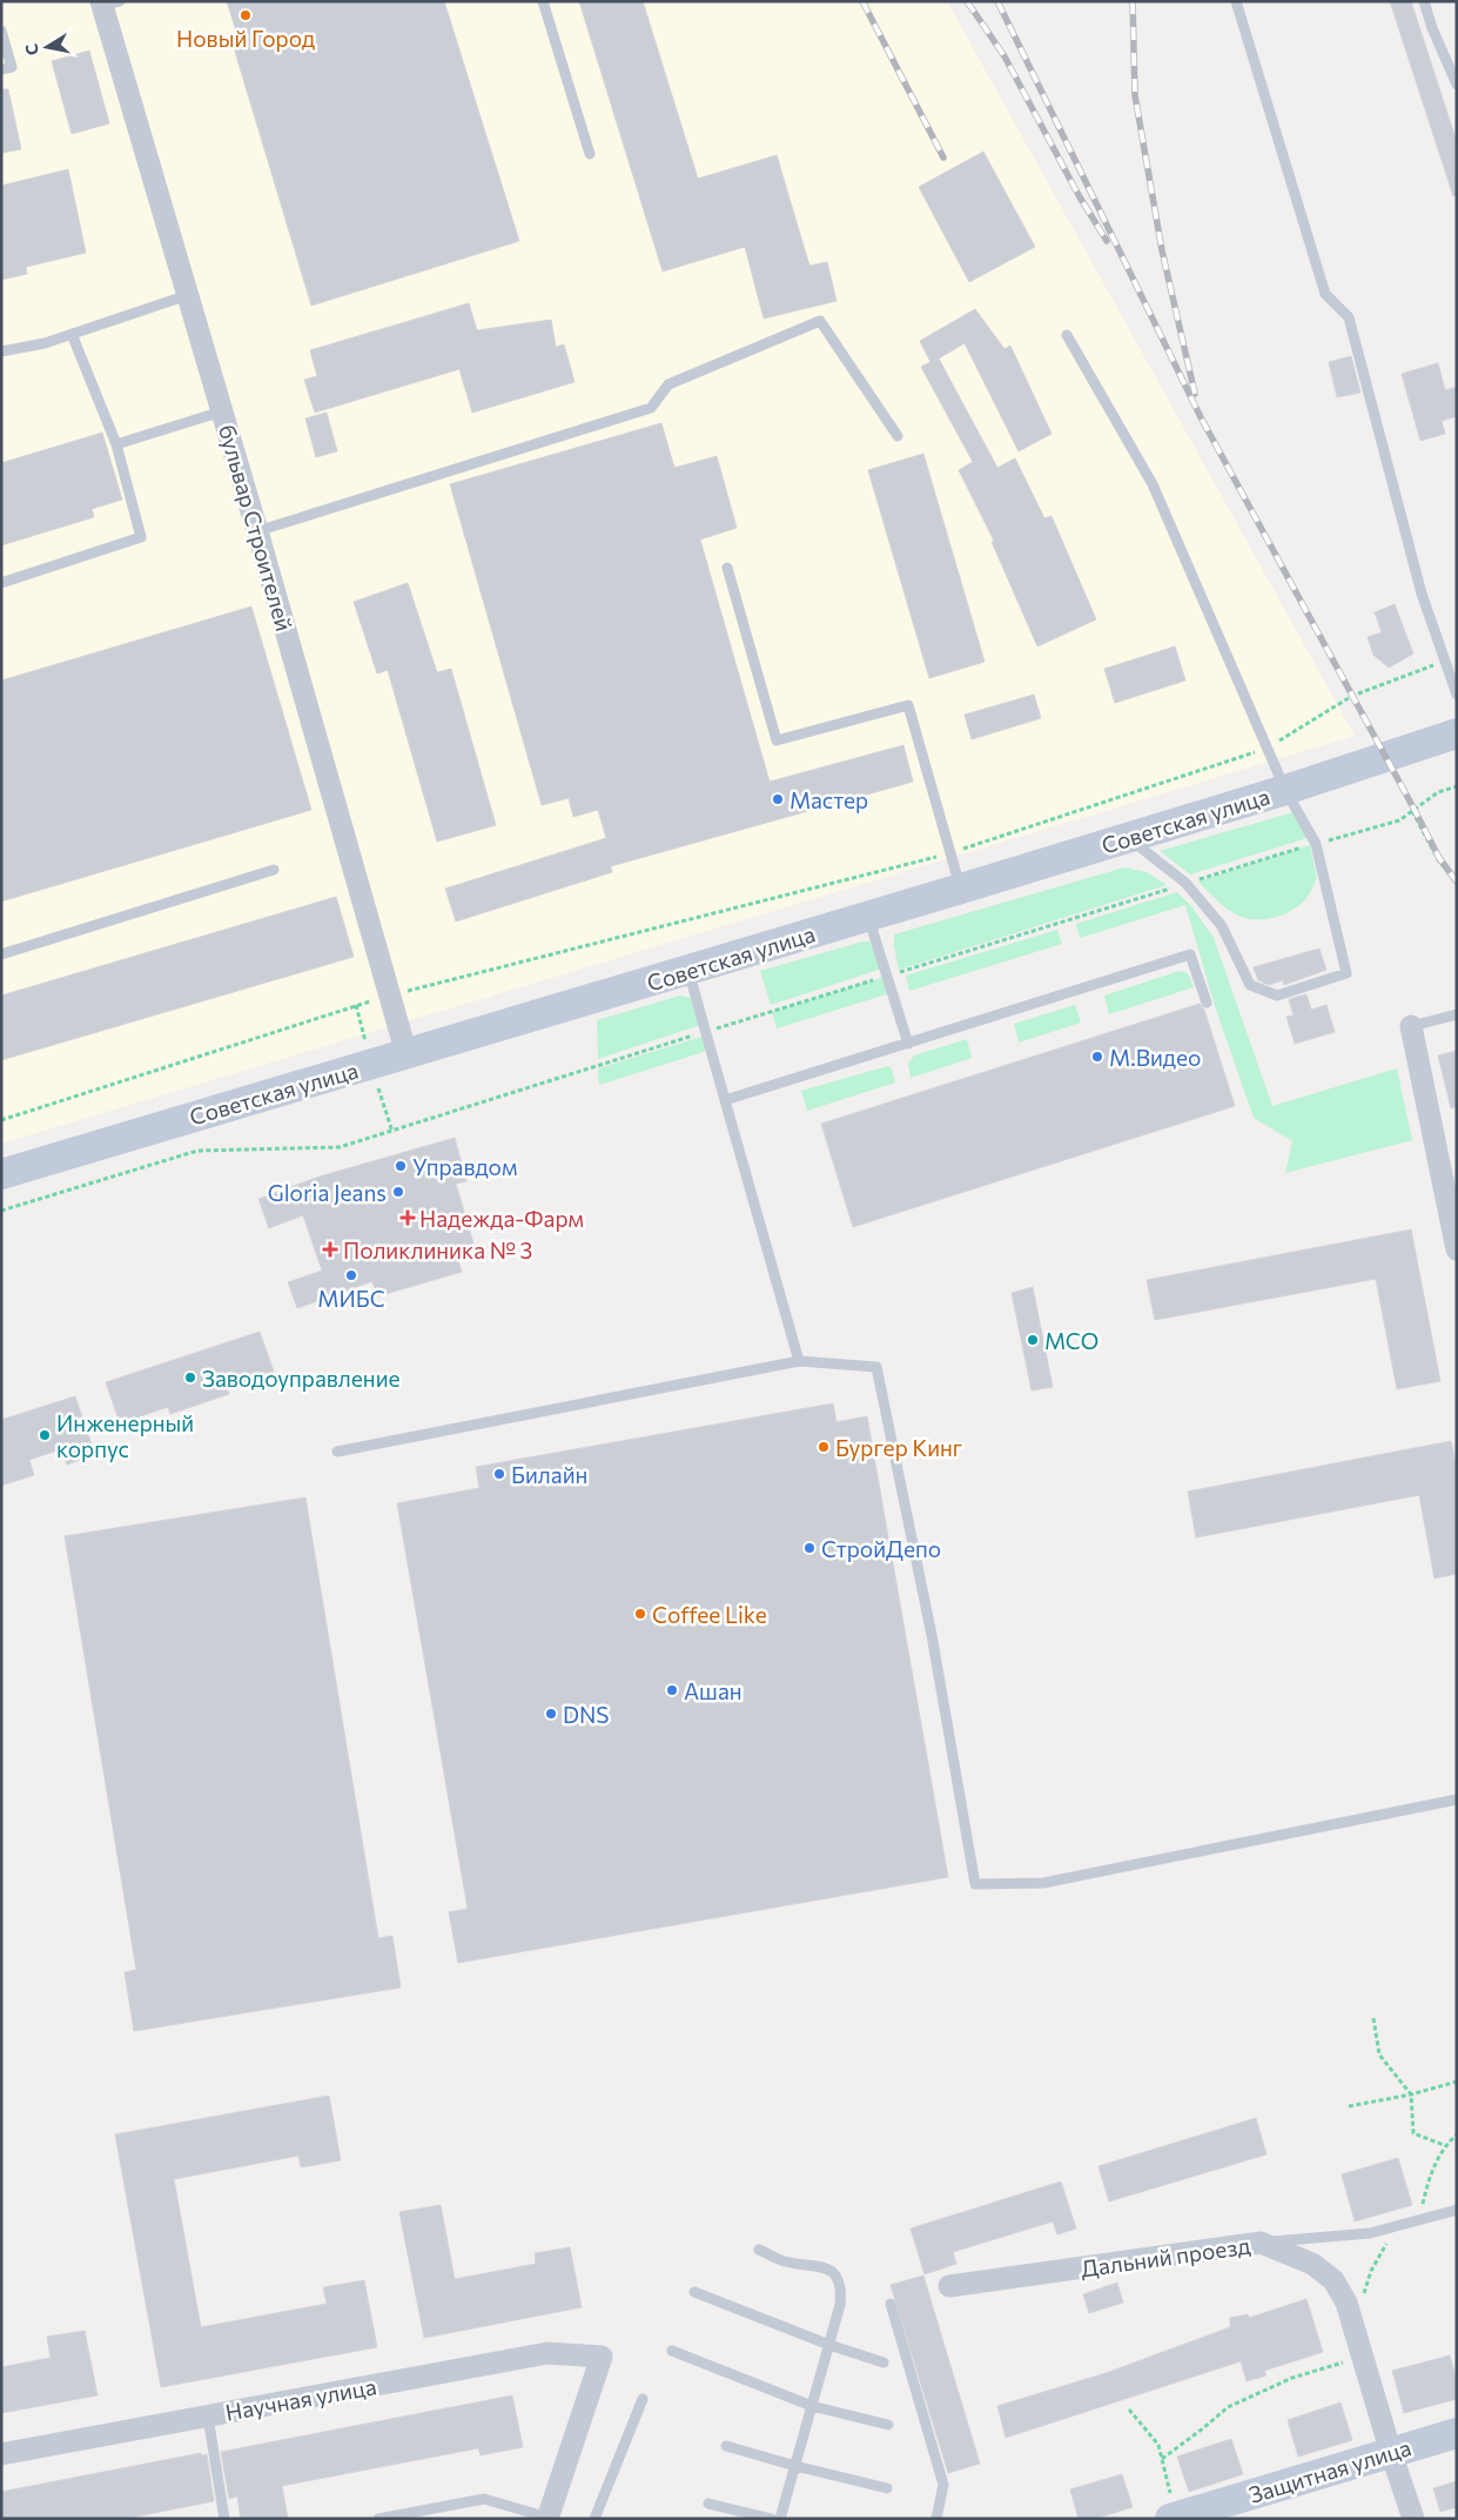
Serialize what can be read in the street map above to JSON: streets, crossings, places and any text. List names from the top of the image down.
{
  "streets": {
    "main road": ["Советская улица", "Защитная улица"],
    "street": ["бульвар Строителей", "Дальний проезд", "Научная улица"]
  },
  "crossings": [
    ["бульвар Строителей", "Советская улица"],
    ["Дальний проезд", "Защитная улица"]
  ],
  "places": {
    "other": [
      "Новый Город",
      "Мастер",
      "М.Видео",
      "Управдом",
      "Gloria Jeans",
      "МИБС",
      "МСО",
      "Заводоуправление",
      "Инженерный корпус",
      "Бургер Кинг",
      "Билайн",
      "СтройДепо",
      "Coffee Like",
      "Ашан",
      "DNS"
    ],
    "health": ["Надежда-Фарм", "Поликлиника № 3"]
  },
  "north": "left"
}
